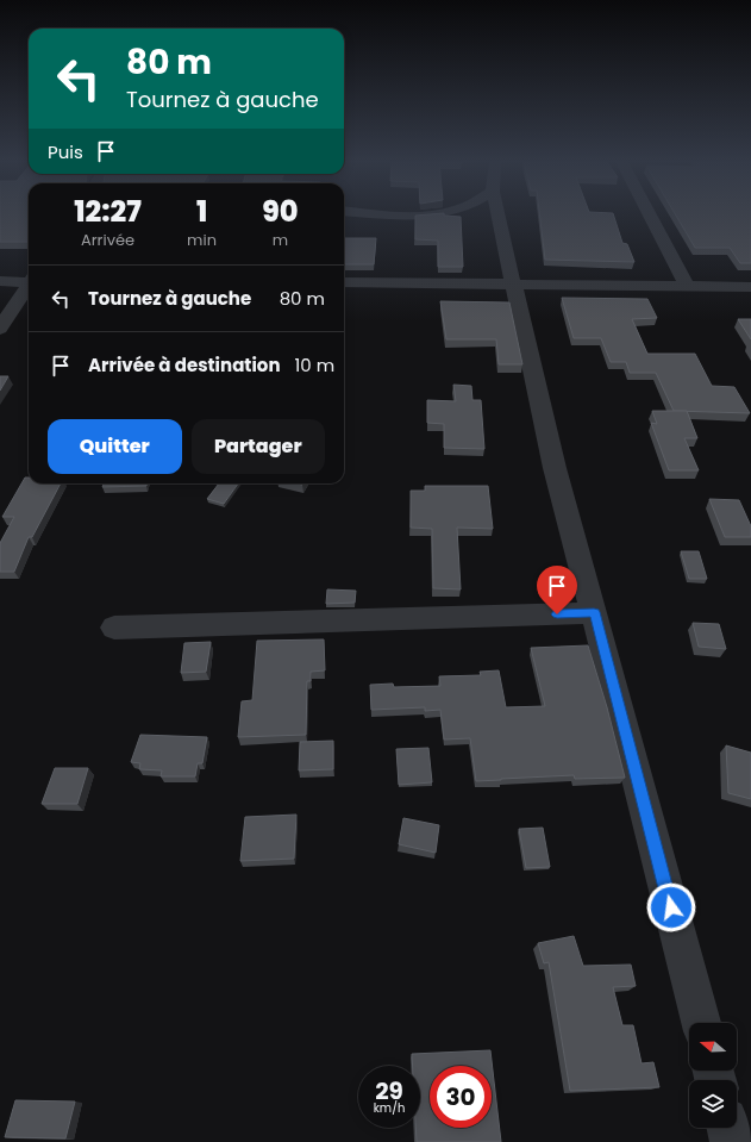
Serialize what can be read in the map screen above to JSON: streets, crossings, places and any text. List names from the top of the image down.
{
  "north": "left",
  "page": {
    "turn": ["80 m", "Tournez à gauche"],
    "then": "Puis",
    "eta": [
      "12:27",
      "Arrivée",
      "1",
      "min",
      "90",
      "m"
    ],
    "list": [
      {
        "name": "Tournez à gauche",
        "value": "80 m"
      },
      {
        "name": "Arrivée à destination",
        "value": "10 m"
      }
    ],
    "buttons": ["Quitter", "Partager"],
    "speed": "29 km/h",
    "limit": "30"
  }
}
